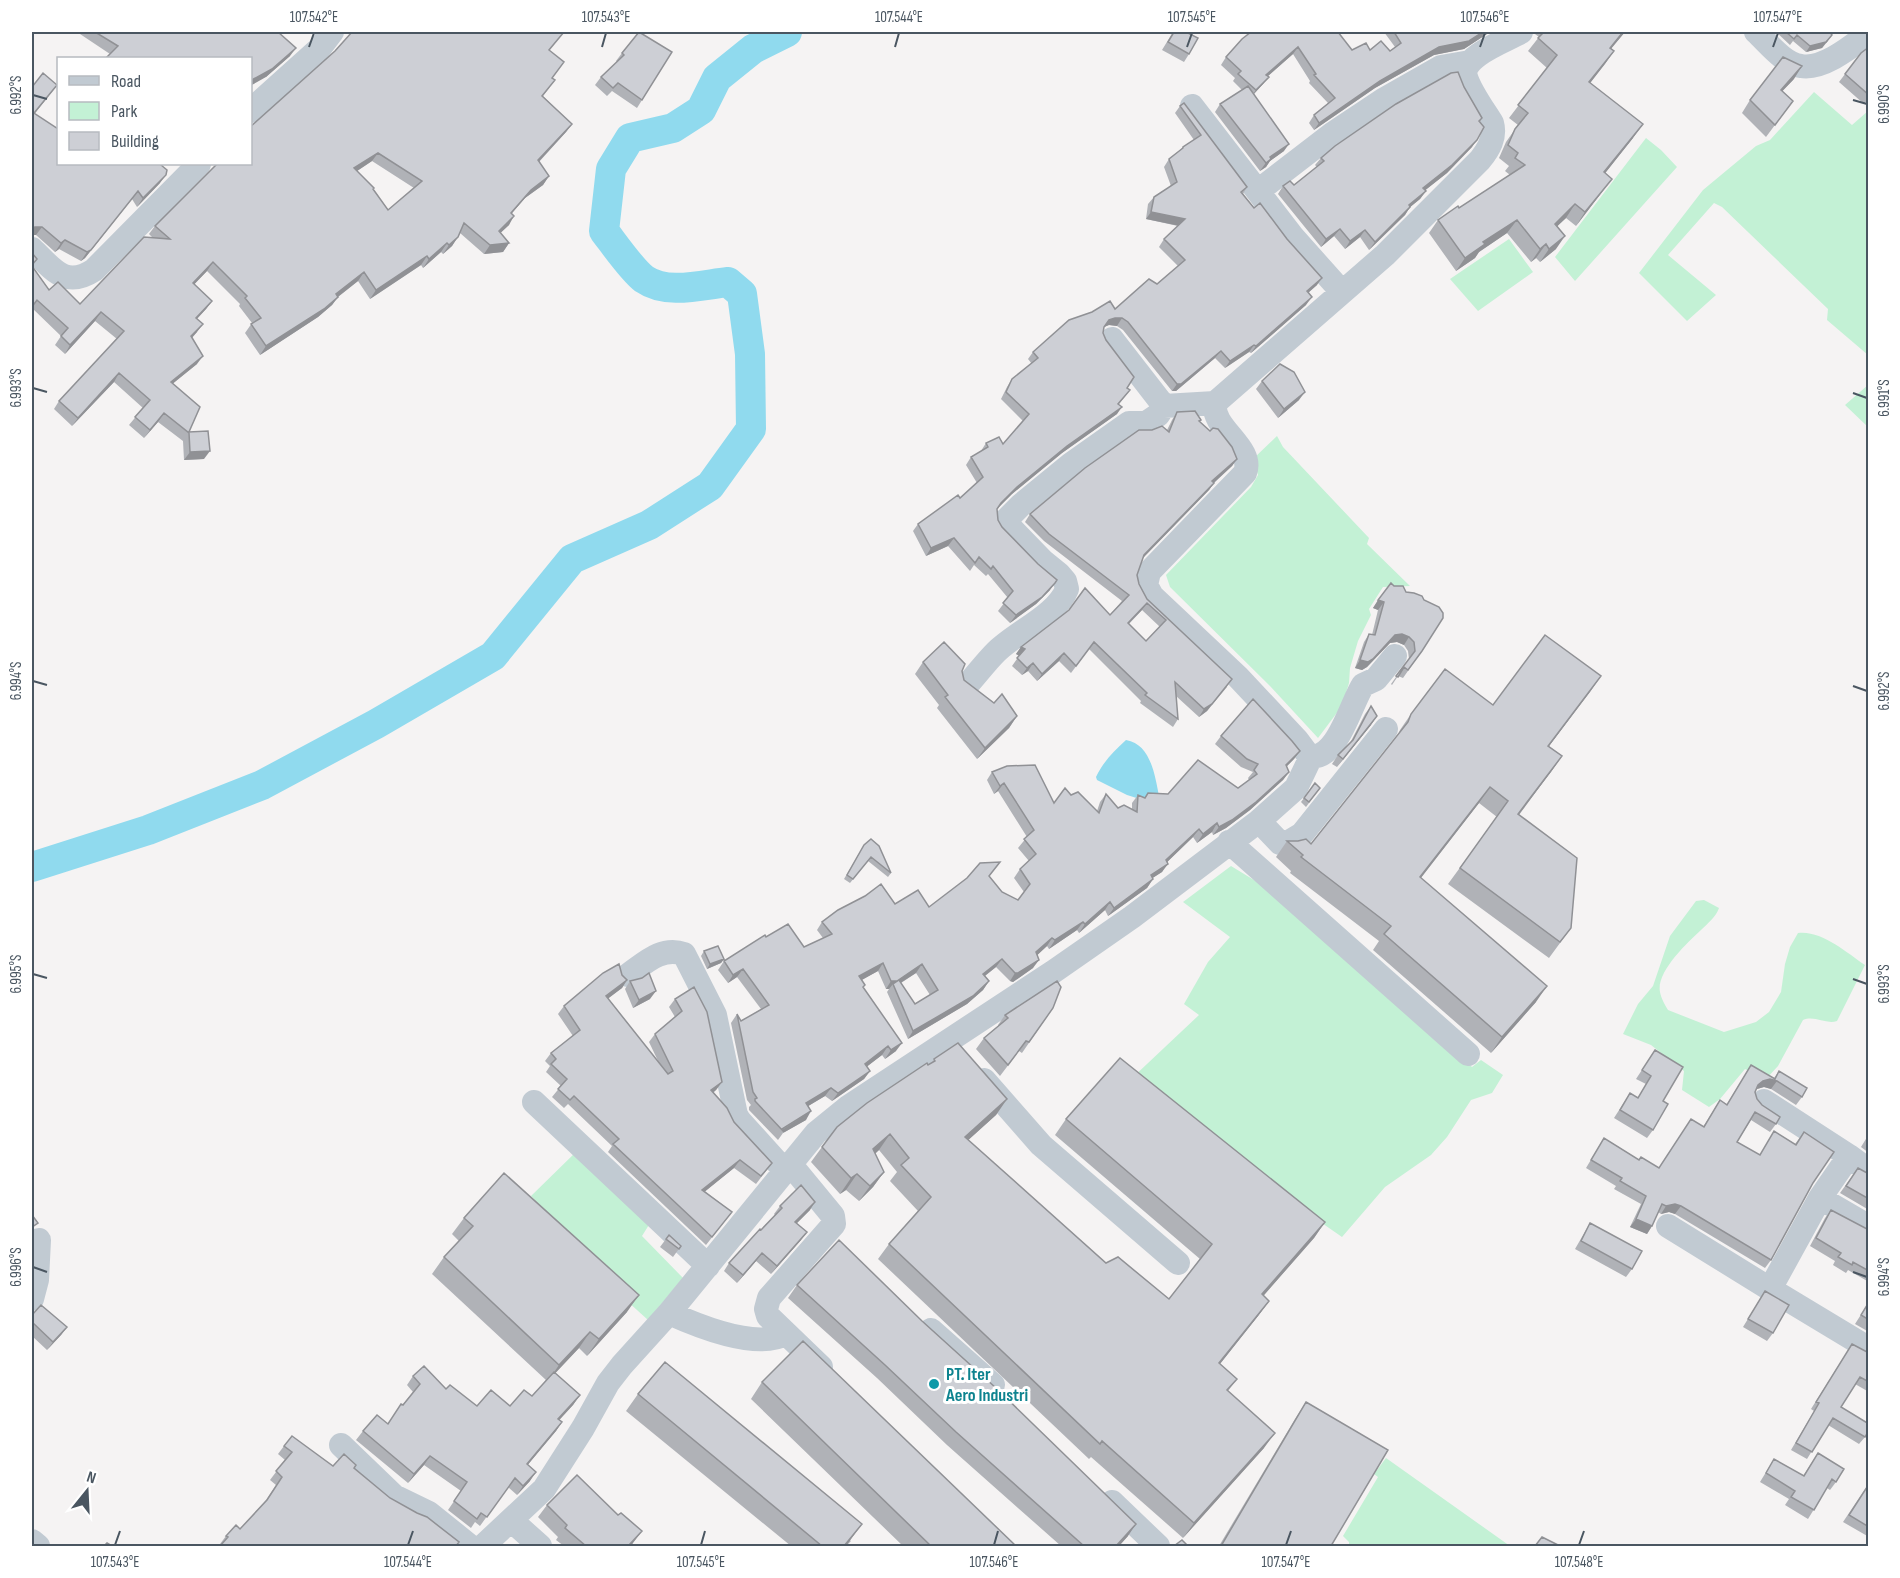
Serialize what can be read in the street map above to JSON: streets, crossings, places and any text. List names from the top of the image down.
{
  "places": ["PT. Iter Aero Industri"],
  "legend": ["Road", "Park", "Building"],
  "north": "top",
  "coordinates": [
    "107.542°E",
    "107.543°E",
    "107.544°E",
    "107.545°E",
    "107.546°E",
    "107.547°E",
    "6.992°S",
    "6.990°S",
    "6.993°S",
    "6.991°S",
    "6.994°S",
    "6.995°S",
    "6.996°S",
    "107.548°E"
  ]
}
